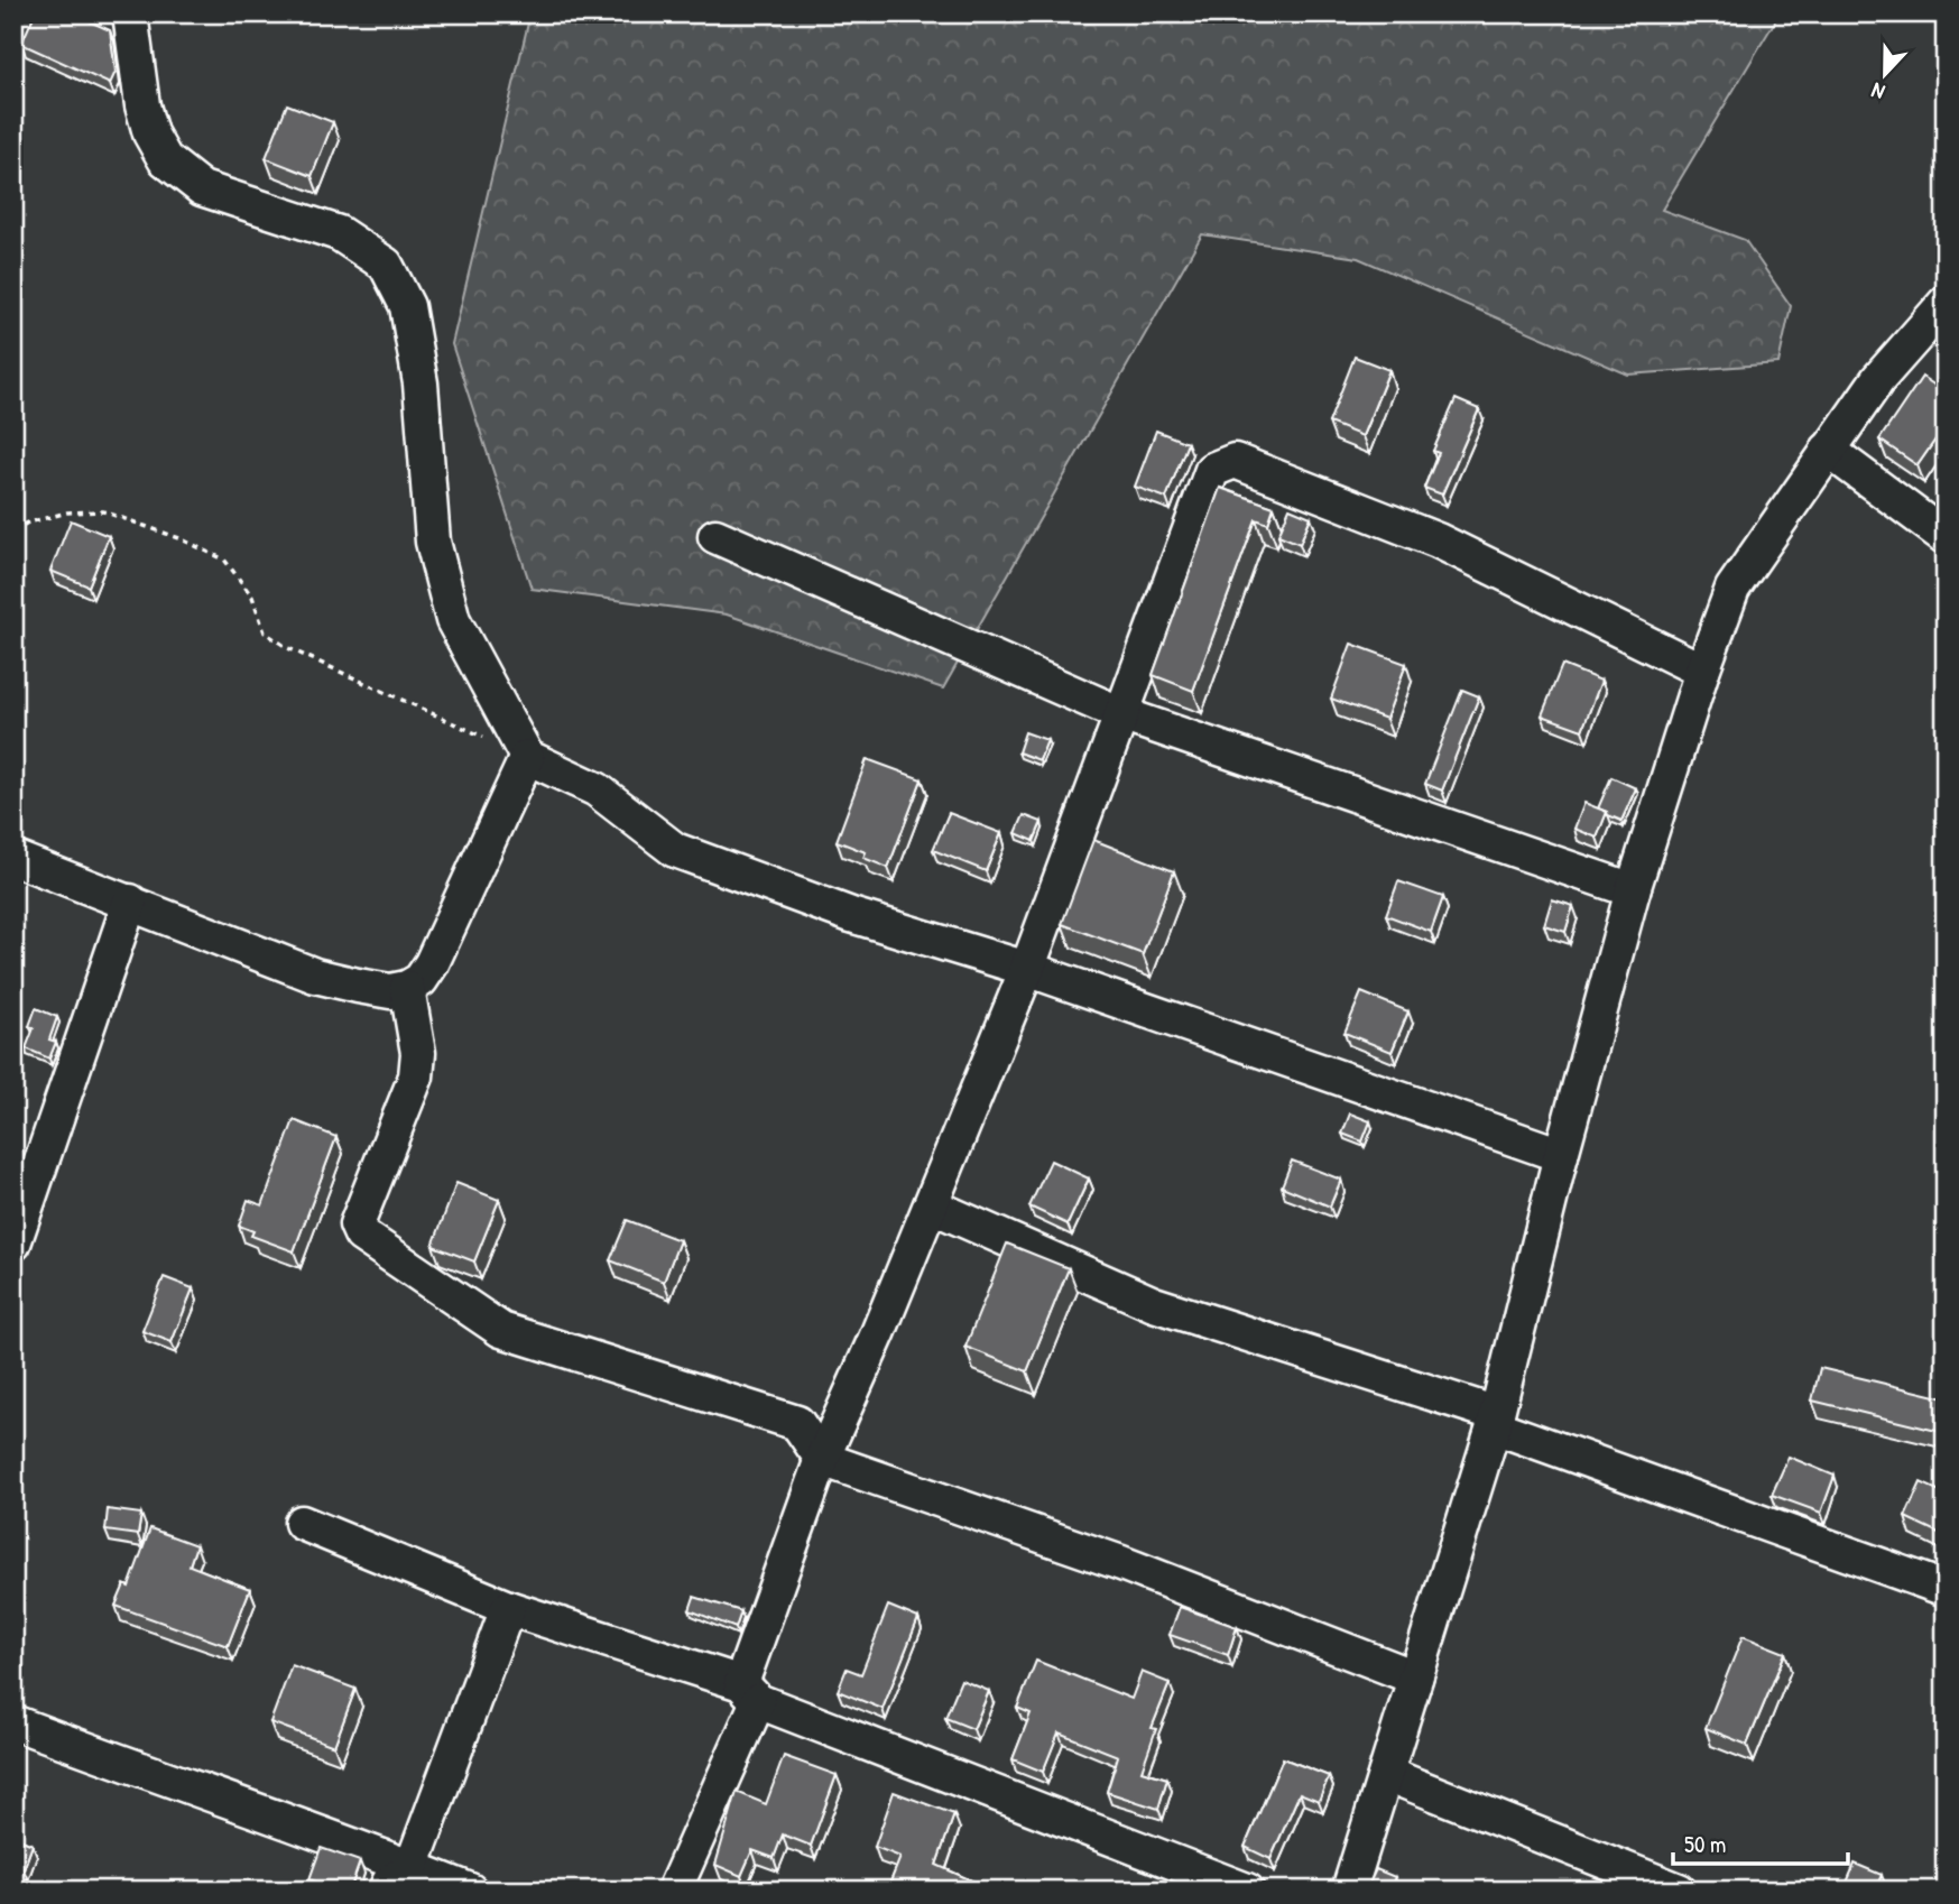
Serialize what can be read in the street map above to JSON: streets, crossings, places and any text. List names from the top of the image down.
{
  "scale_bar": "50 m",
  "north": "bottom"
}
